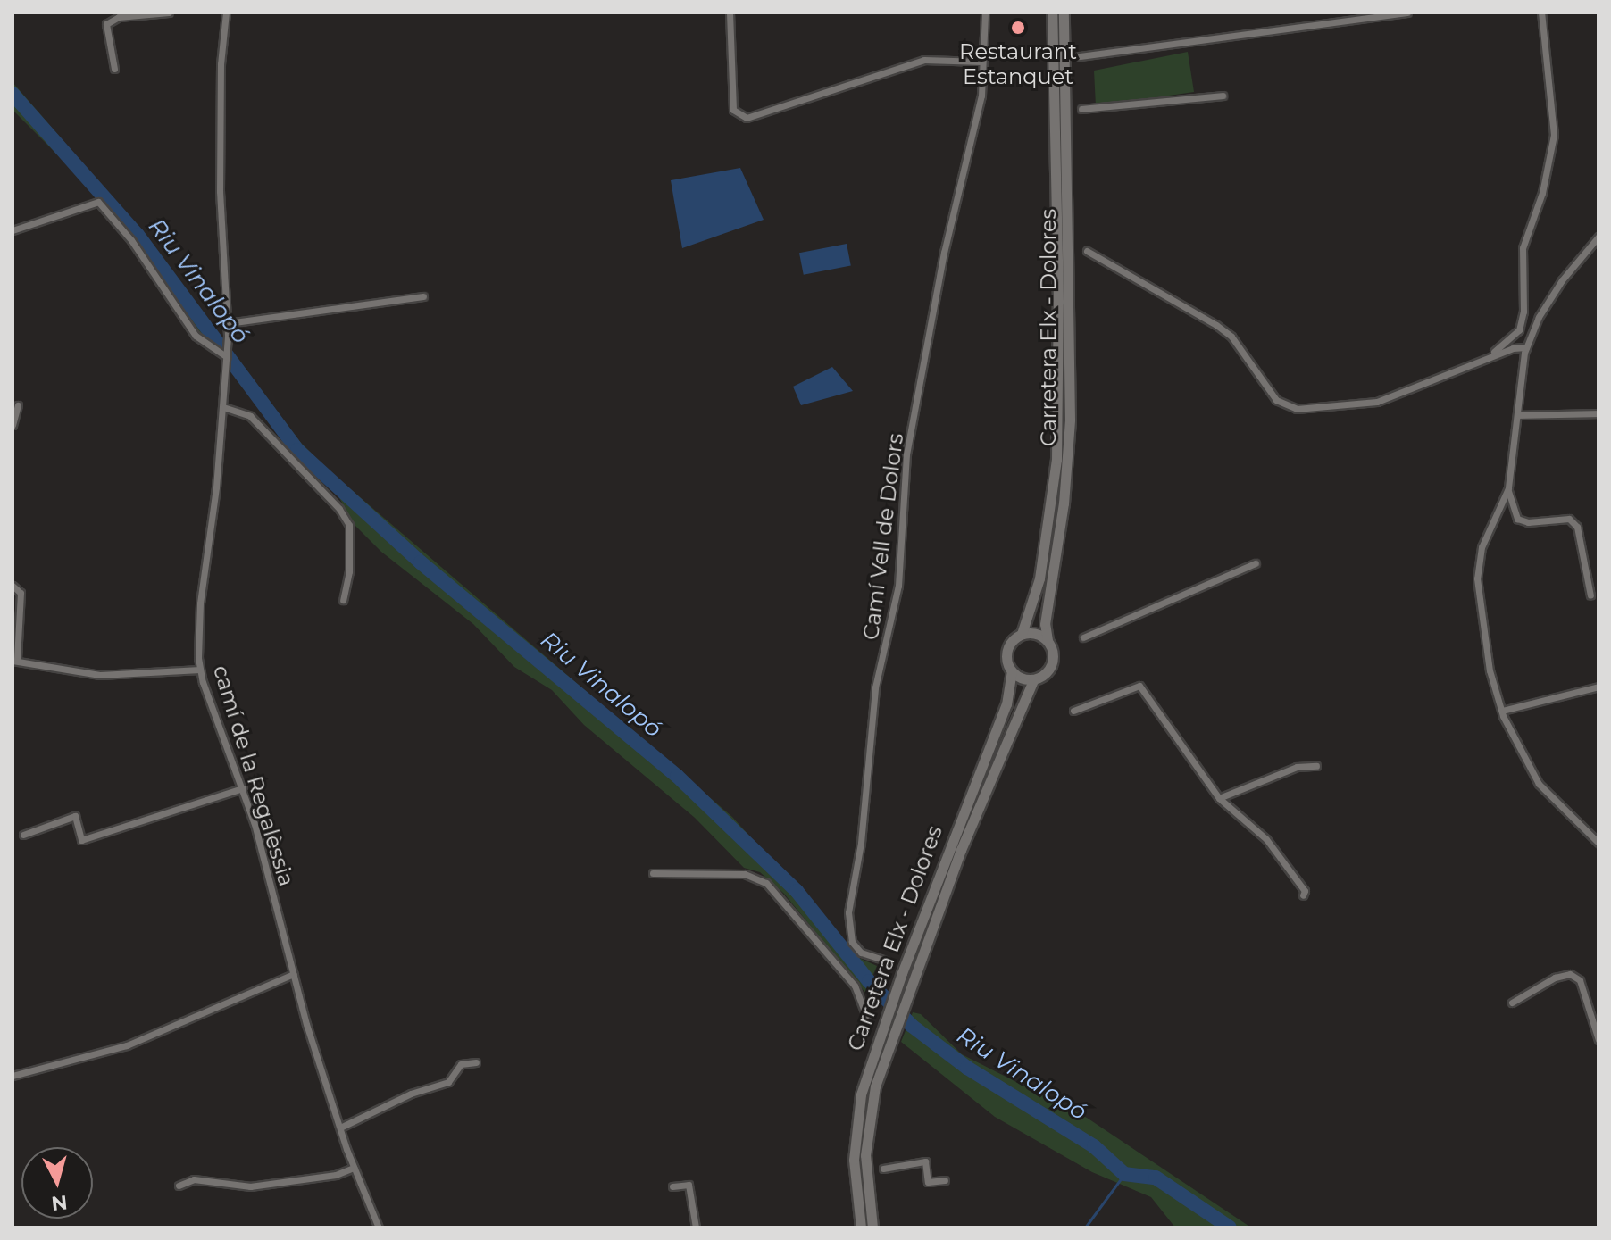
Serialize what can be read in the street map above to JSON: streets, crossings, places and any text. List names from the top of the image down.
{
  "streets": {
    "main road": ["Carretera Elx - Dolores"],
    "street": ["Camí Vell de Dolors", "camí de la Regalèssia"]
  },
  "water": ["Riu Vinalopó"],
  "places": ["Restaurant Estanquet"],
  "north": "bottom"
}
